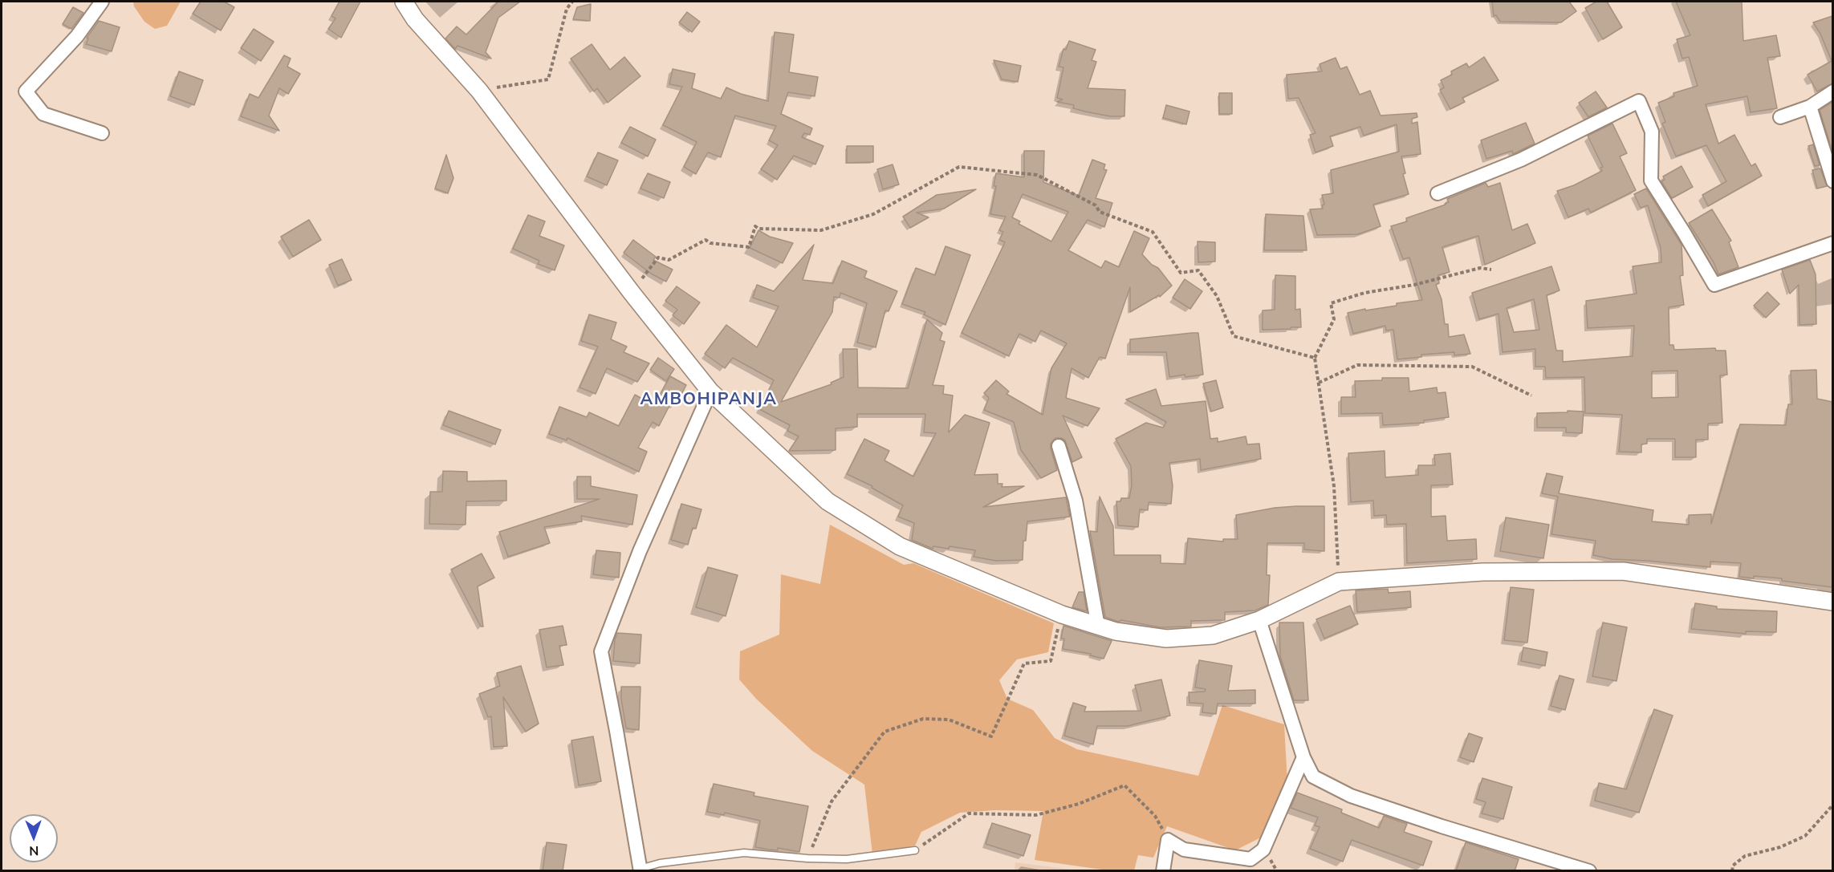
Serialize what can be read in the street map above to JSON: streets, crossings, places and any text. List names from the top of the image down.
{
  "districts": ["AMBOHIPANJA"],
  "north": "bottom"
}
